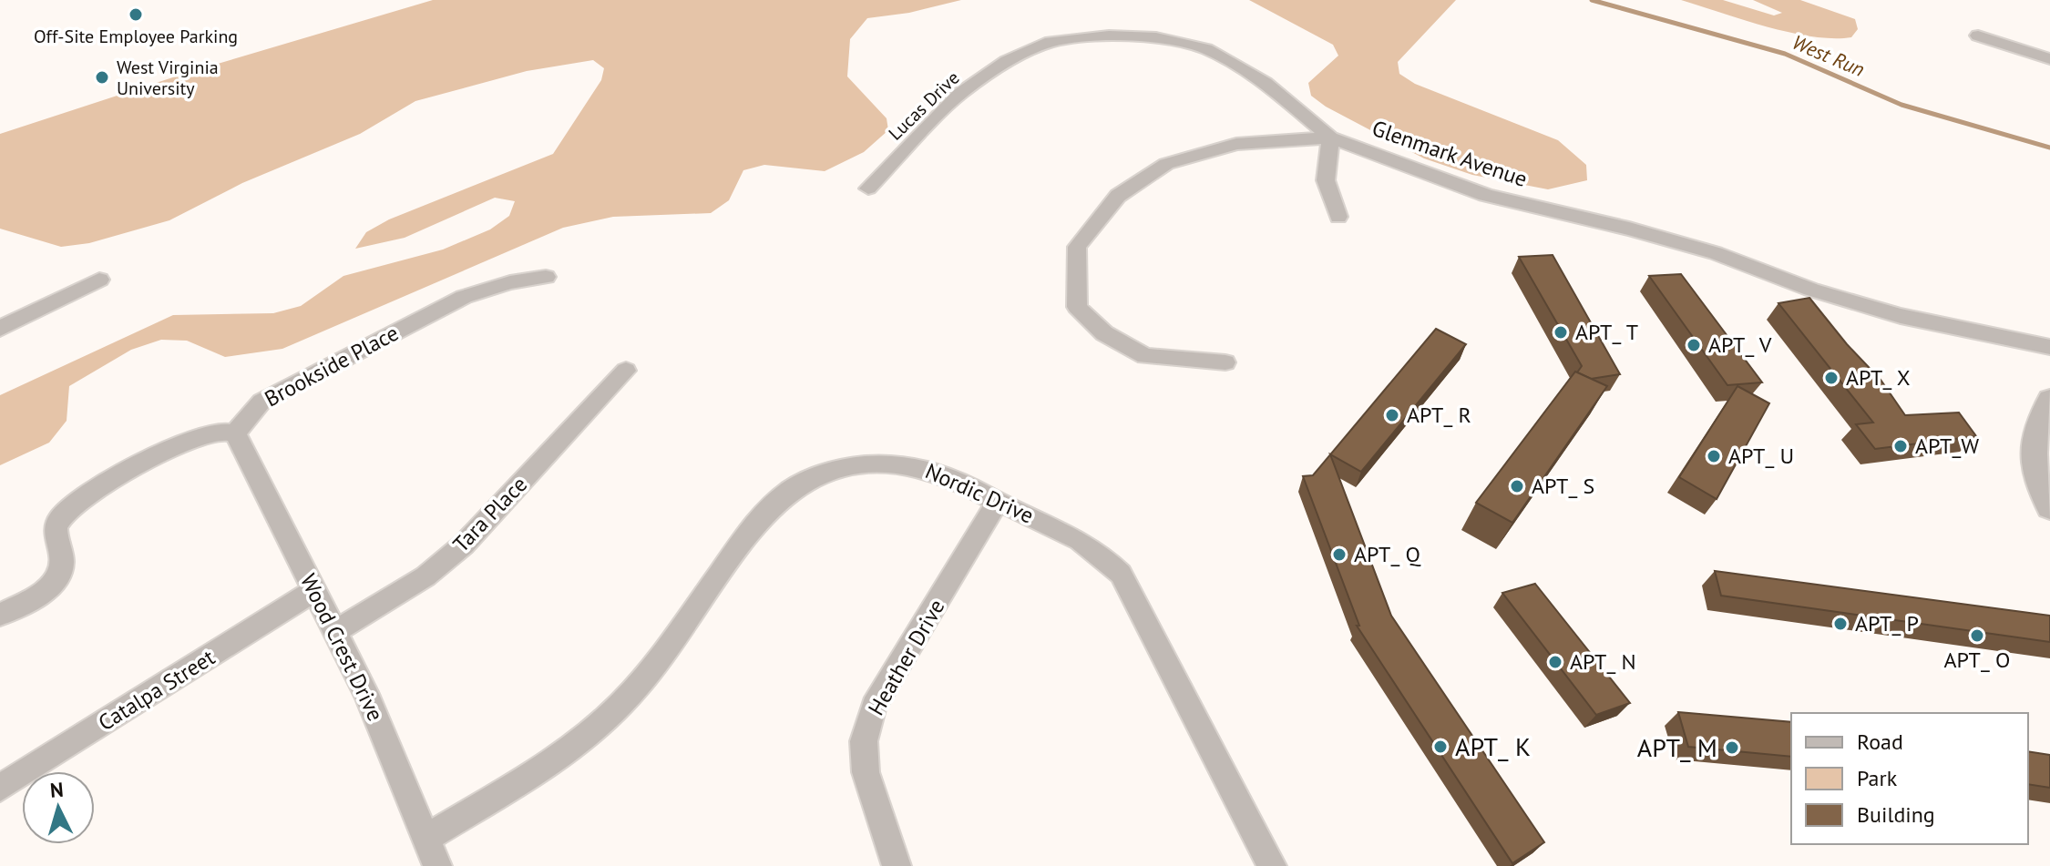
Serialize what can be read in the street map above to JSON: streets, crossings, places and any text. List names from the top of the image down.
{
  "streets": {
    "street": [
      "Lucas Drive",
      "Glenmark Avenue",
      "Brookside Place",
      "Nordic Drive",
      "Tara Place",
      "Wood Crest Drive",
      "Heather Drive",
      "Catalpa Street"
    ]
  },
  "crossings": [
    ["Lucas Drive", "Glenmark Avenue"],
    ["Brookside Place", "Wood Crest Drive"],
    ["Nordic Drive", "Wood Crest Drive"],
    ["Nordic Drive", "Heather Drive"],
    ["Tara Place", "Wood Crest Drive"],
    ["Wood Crest Drive", "Catalpa Street"]
  ],
  "water": ["West Run"],
  "places": [
    "Off-Site Employee Parking",
    "West Virginia University",
    "APT_ T",
    "APT_ V",
    "APT_ X",
    "APT_ R",
    "APT_W",
    "APT_ U",
    "APT_ S",
    "APT_ Q",
    "APT_ P",
    "APT_ O",
    "APT_ N",
    "APT_ K",
    "APT_ M"
  ],
  "legend": ["Road", "Park", "Building"],
  "north": "top"
}
